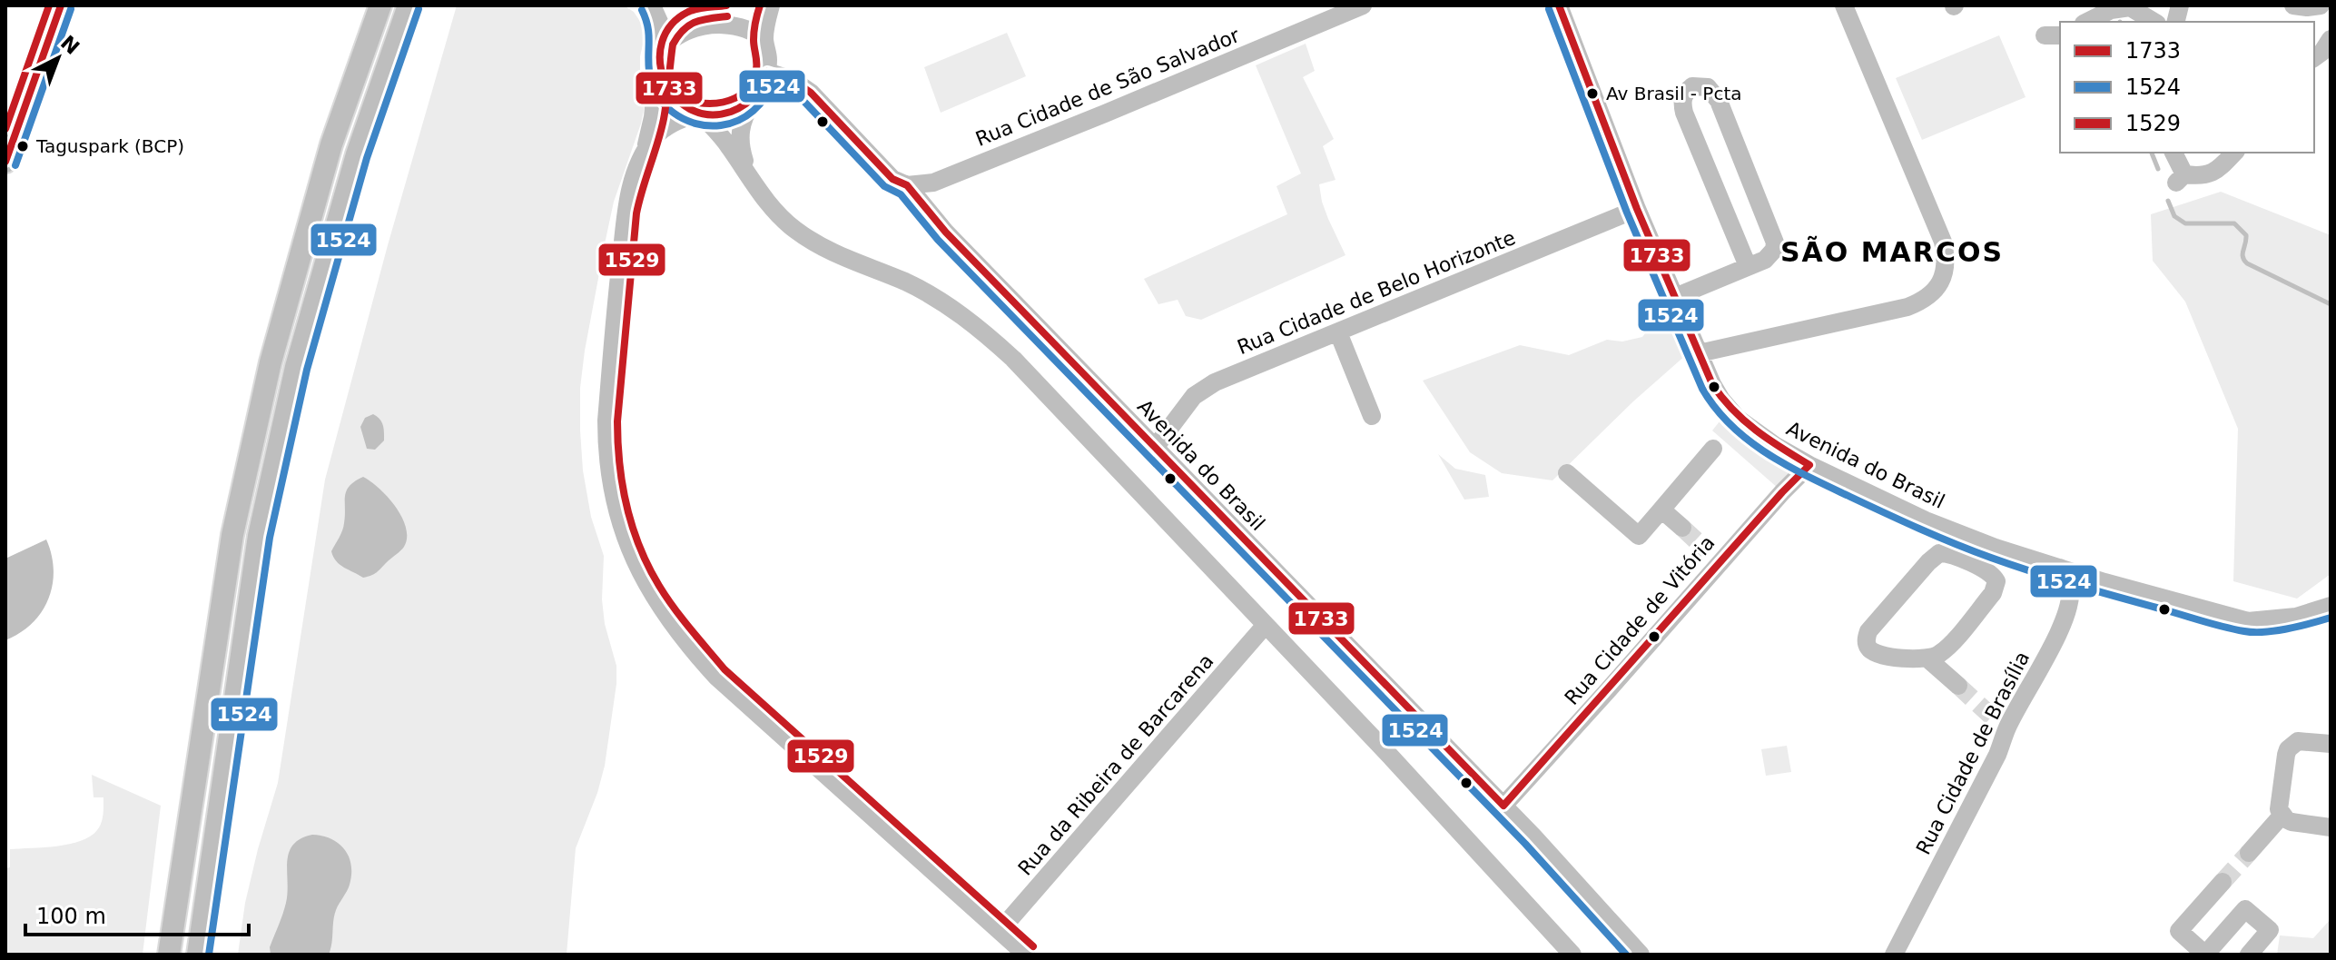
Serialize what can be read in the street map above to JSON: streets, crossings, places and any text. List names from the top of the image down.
{
  "streets": {
    "street": [
      "Rua Cidade de São Salvador",
      "Rua Cidade de Belo Horizonte",
      "Avenida do Brasil",
      "Rua Cidade de Vitória",
      "Rua Cidade de Brasília",
      "Rua da Ribeira de Barcarena"
    ]
  },
  "crossings": [
    ["Rua Cidade de São Salvador", "Avenida do Brasil"],
    ["Rua Cidade de Belo Horizonte", "Avenida do Brasil"],
    ["Avenida do Brasil", "Rua Cidade de Vitória"],
    ["Avenida do Brasil", "Rua Cidade de Brasília"]
  ],
  "districts": ["SÃO MARCOS"],
  "places": ["Av Brasil - Pcta", "Taguspark (BCP)"],
  "lines": ["transit line 1733", "transit line 1529", "transit line 1524"],
  "legend": ["1733", "1524", "1529"],
  "scale_bar": "100 m",
  "north": "top right"
}
